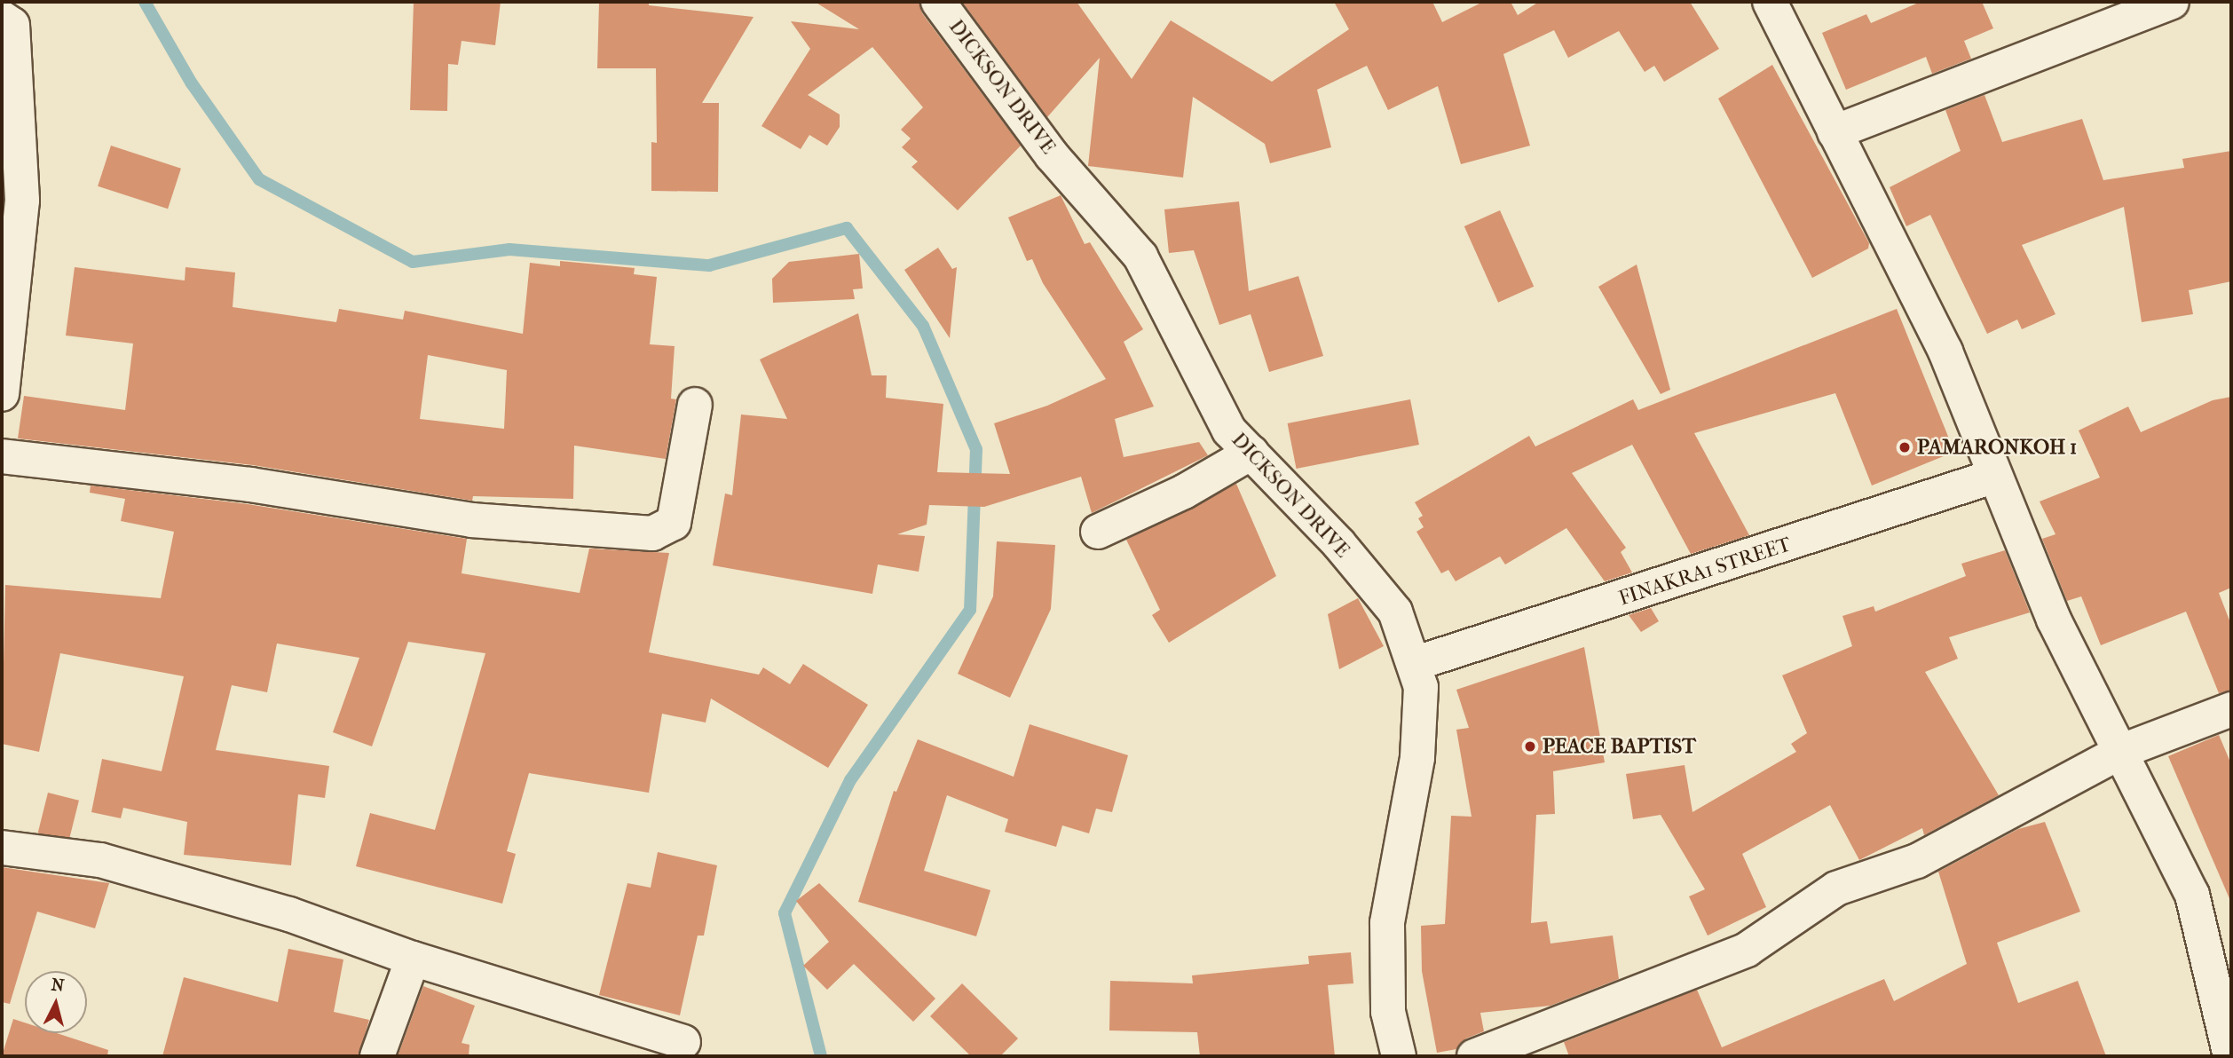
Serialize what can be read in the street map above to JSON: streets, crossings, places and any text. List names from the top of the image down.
{
  "streets": {
    "street": ["DICKSON DRIVE", "FINAKRA1 STREET"]
  },
  "crossings": [
    ["DICKSON DRIVE", "FINAKRA1 STREET"]
  ],
  "places": ["PAMARONKOH 1", "PEACE BAPTIST"],
  "north": "top"
}
